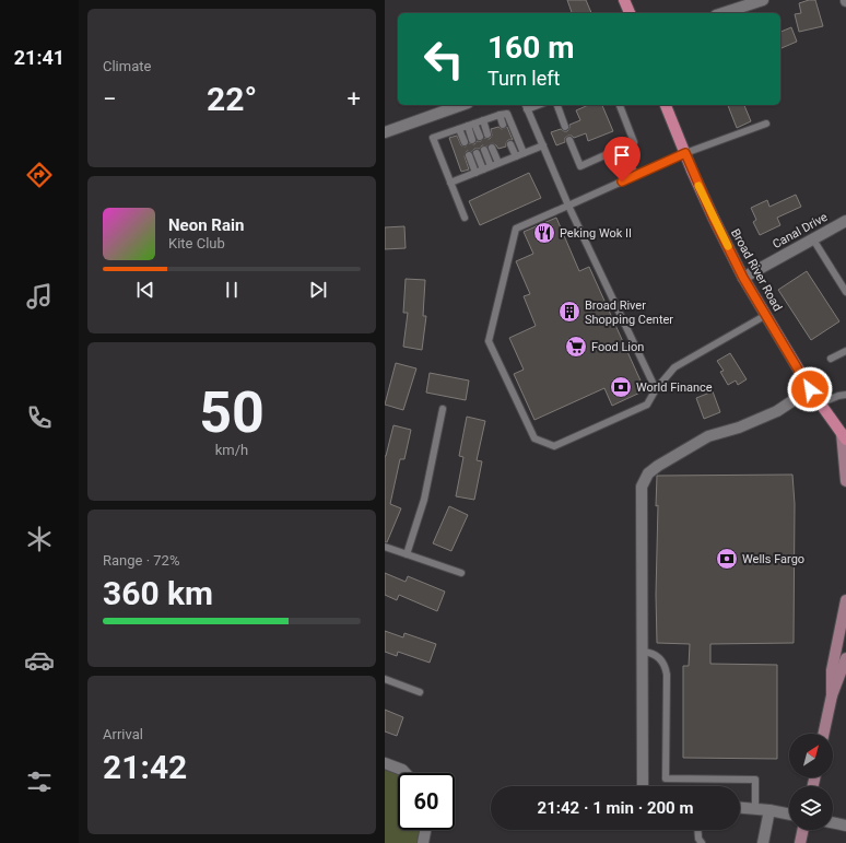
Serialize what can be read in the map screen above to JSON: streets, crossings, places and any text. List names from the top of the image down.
{
  "streets": {
    "main road": ["Broad River Road"],
    "street": ["Canal Drive"]
  },
  "crossings": [
    ["Canal Drive", "Broad River Road"]
  ],
  "places": {
    "restaurant": ["Peking Wok II"],
    "building": ["Broad River Shopping Center"],
    "supermarket": ["Food Lion"],
    "bank": ["World Finance", "Wells Fargo"]
  },
  "north": "top right",
  "page": {
    "tabs": "21:41",
    "tile": [
      "Climate",
      ["50", "km/h"],
      ["Range · 72%", "360 km"],
      ["Arrival", "21:42"]
    ],
    "turn": ["160 m", "Turn left"],
    "heat": ["−", "22°", "+"],
    "song": ["Neon Rain", "Kite Club"],
    "limit": "60",
    "trip": "21:42 · 1 min · 200 m"
  }
}
